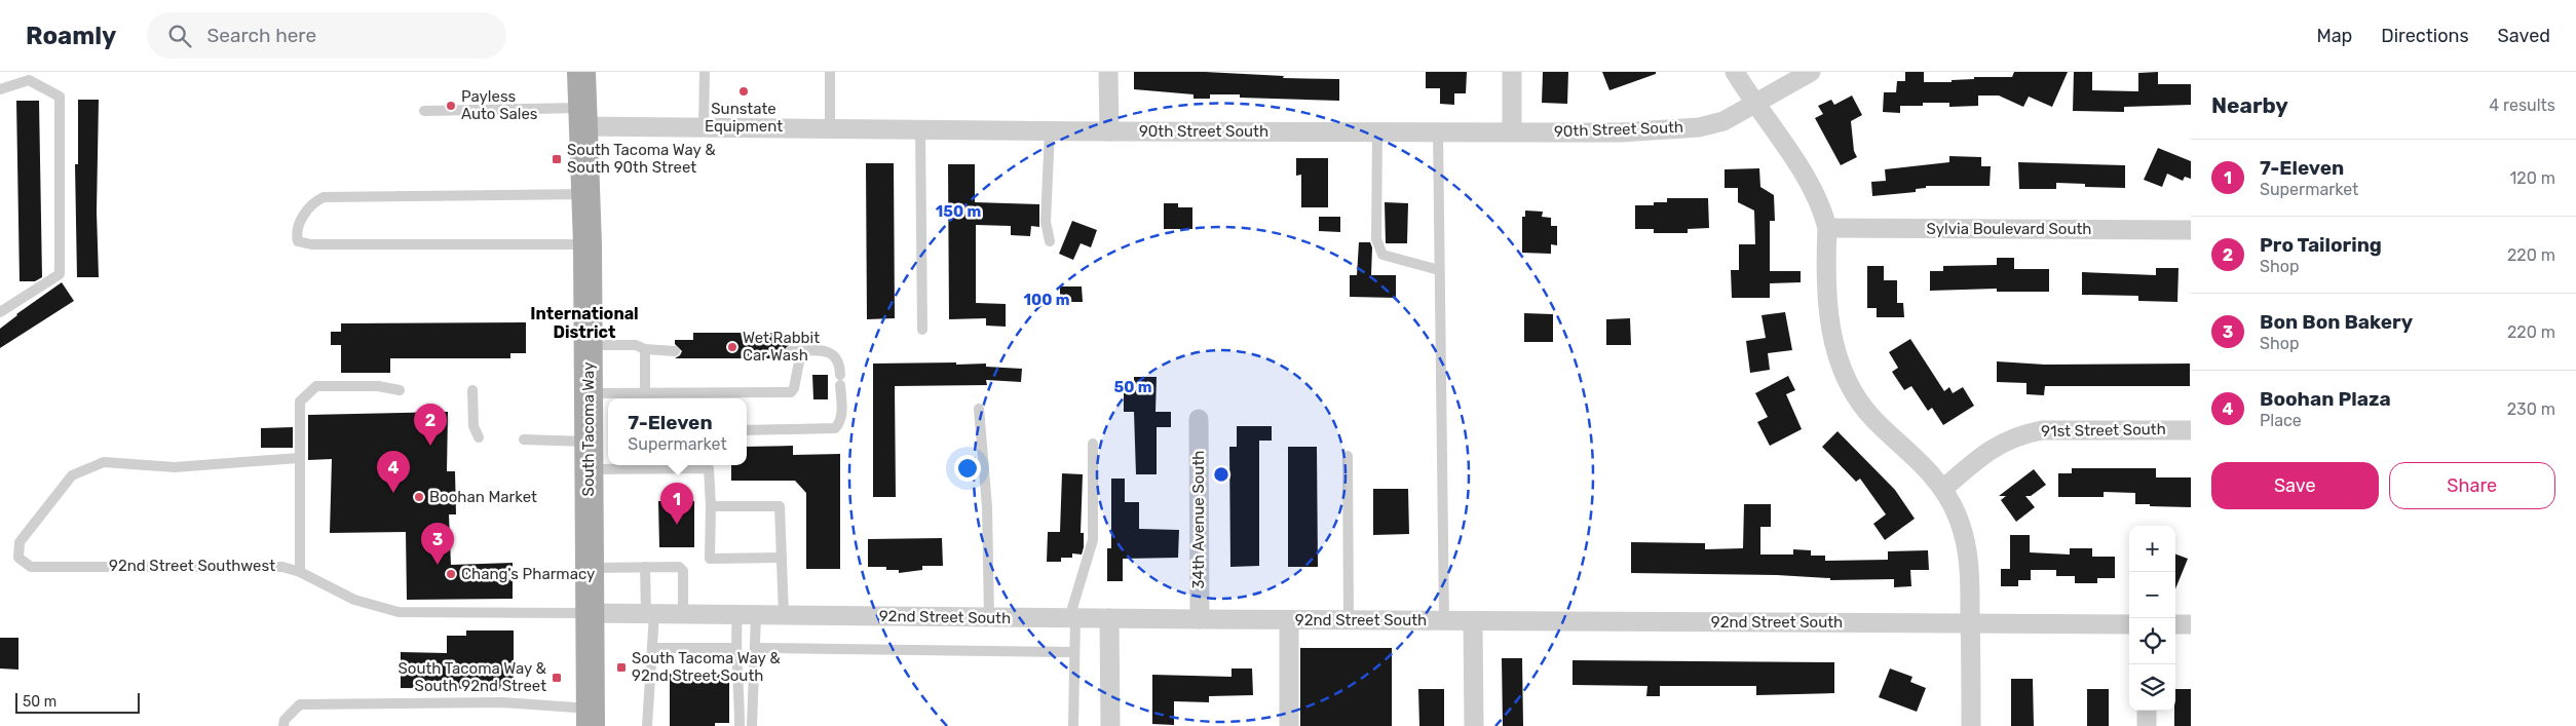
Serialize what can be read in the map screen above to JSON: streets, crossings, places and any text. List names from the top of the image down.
{
  "streets": {
    "main road": ["South Tacoma Way"],
    "street": [
      "90th Street South",
      "Sylvia Boulevard South",
      "91st Street South",
      "34th Avenue South",
      "92nd Street South"
    ],
    "lane": ["92nd Street Southwest"]
  },
  "crossings": [
    ["90th Street South", "South Tacoma Way"],
    ["South Tacoma Way", "92nd Street Southwest"],
    ["South Tacoma Way", "92nd Street South"],
    ["34th Avenue South", "92nd Street South"],
    ["92nd Street Southwest", "92nd Street South"]
  ],
  "districts": ["International District"],
  "places": {
    "other": [
      "Sunstate Equipment",
      "Payless Auto Sales",
      "Wet Rabbit Car Wash",
      "Boohan Market",
      "Chang's Pharmacy"
    ],
    "transit": ["South Tacoma Way & South 90th Street", "South Tacoma Way & 92nd Street South", "South Tacoma Way & South 92nd Street"]
  },
  "scale_bar": "50 m",
  "page": {
    "header": "Roamly",
    "search": "Search here",
    "nav": ["Map", "Directions", "Saved"],
    "heading": ["Nearby", "4 results"],
    "list": [
      {
        "mark": "1",
        "name": "7-Eleven",
        "note": "Supermarket",
        "value": "120 m"
      },
      {
        "mark": "2",
        "name": "Pro Tailoring",
        "note": "Shop",
        "value": "220 m"
      },
      {
        "mark": "3",
        "name": "Bon Bon Bakery",
        "note": "Shop",
        "value": "220 m"
      },
      {
        "mark": "4",
        "name": "Boohan Plaza",
        "note": "Place",
        "value": "230 m"
      }
    ],
    "popup": ["7-Eleven", "Supermarket"],
    "pins": [
      "2",
      "4",
      "1",
      "3"
    ],
    "buttons": ["Save", "Share"],
    "map_buttons": ["+", "−"],
    "scale": "50 m"
  },
  "rings": ["150 m", "100 m", "50 m"]
}
